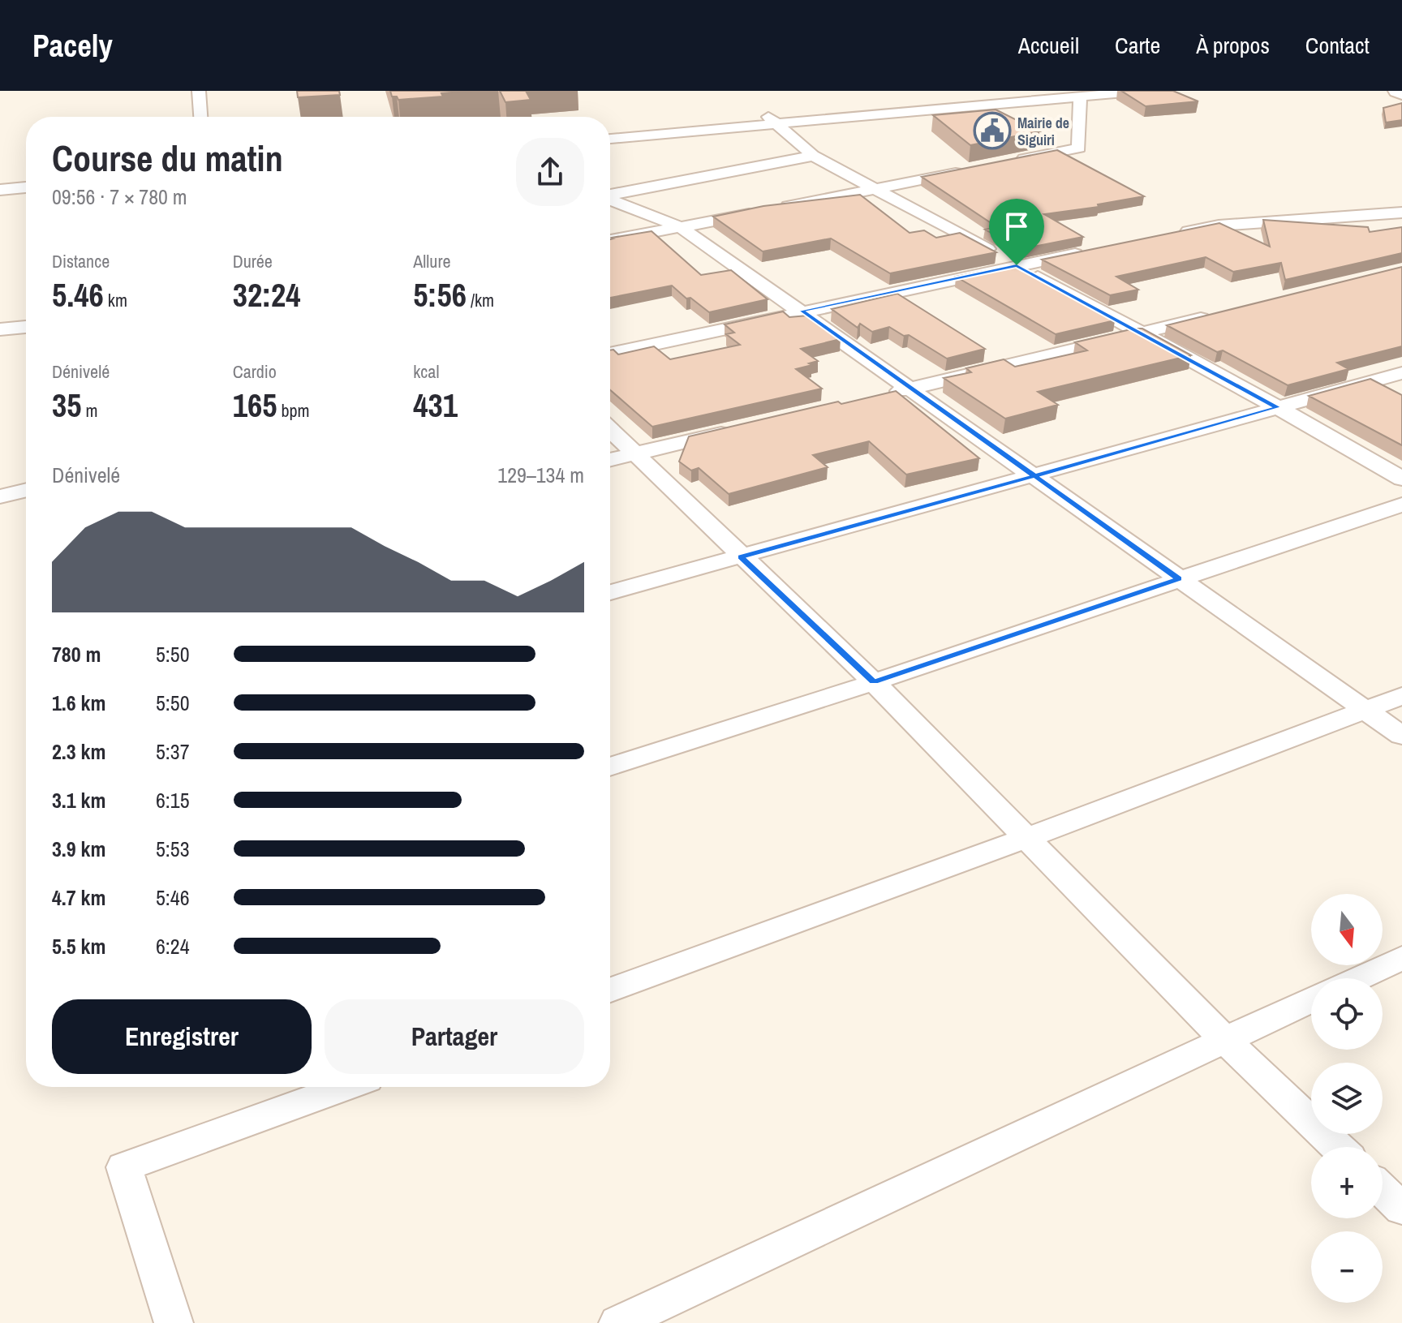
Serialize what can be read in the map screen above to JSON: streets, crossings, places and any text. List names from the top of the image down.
{
  "places": {
    "public building": ["Mairie de Siguiri"]
  },
  "north": "bottom",
  "page": {
    "header": "Pacely",
    "nav": [
      "Accueil",
      "Carte",
      "À propos",
      "Contact"
    ],
    "heading": ["Course du matin", "09:56 · 7 × 780 m"],
    "stats": [
      ["Distance", "5.46 km"],
      ["Durée", "32:24"],
      ["Allure", "5:56 /km"],
      ["Dénivelé", "35 m"],
      ["Cardio", "165 bpm"],
      ["kcal", "431"]
    ],
    "chart": ["Dénivelé", "129–134 m"],
    "list": [
      {
        "name": "780 m",
        "note": "5:50"
      },
      {
        "name": "1.6 km",
        "note": "5:50"
      },
      {
        "name": "2.3 km",
        "note": "5:37"
      },
      {
        "name": "3.1 km",
        "note": "6:15"
      },
      {
        "name": "3.9 km",
        "note": "5:53"
      },
      {
        "name": "4.7 km",
        "note": "5:46"
      },
      {
        "name": "5.5 km",
        "note": "6:24"
      }
    ],
    "map_buttons": ["+", "−"],
    "buttons": ["Enregistrer", "Partager"]
  }
}
